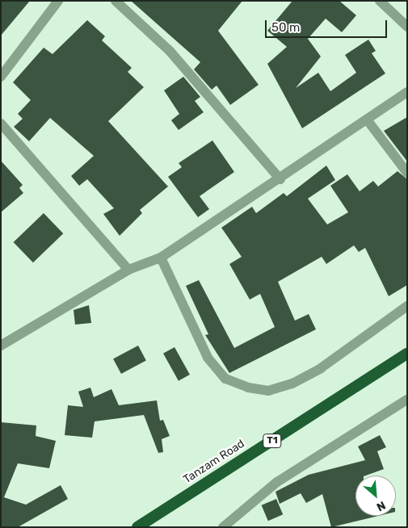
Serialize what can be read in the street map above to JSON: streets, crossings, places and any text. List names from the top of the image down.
{
  "streets": {
    "highway": ["T1", "Tanzam Road"]
  },
  "scale_bar": "50 m",
  "north": "bottom right"
}
